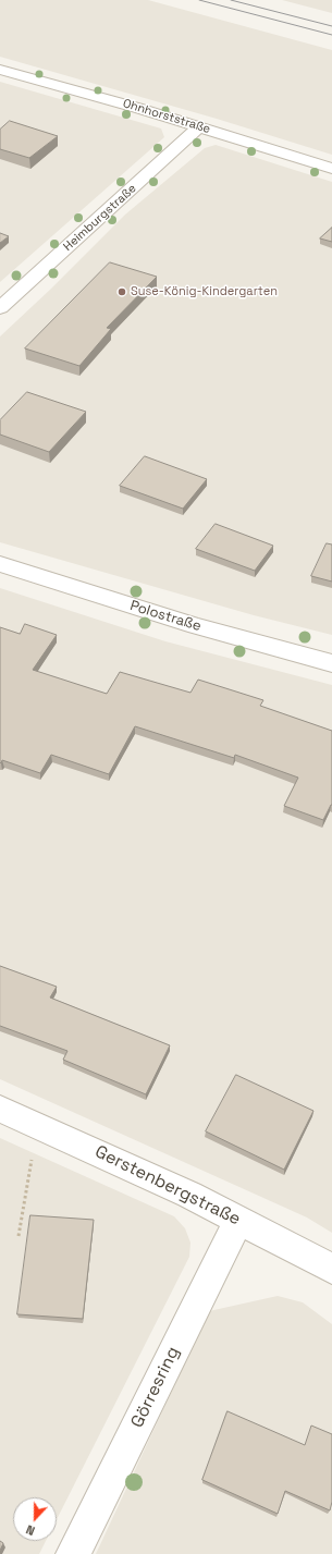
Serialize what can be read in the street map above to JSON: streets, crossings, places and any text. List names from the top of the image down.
{
  "streets": {
    "street": [
      "Ohnhorststraße",
      "Heimburgstraße",
      "Polostraße",
      "Gerstenbergstraße",
      "Görresring"
    ]
  },
  "crossings": [
    ["Ohnhorststraße", "Heimburgstraße"],
    ["Gerstenbergstraße", "Görresring"]
  ],
  "places": ["Suse-König-Kindergarten"],
  "north": "bottom"
}
